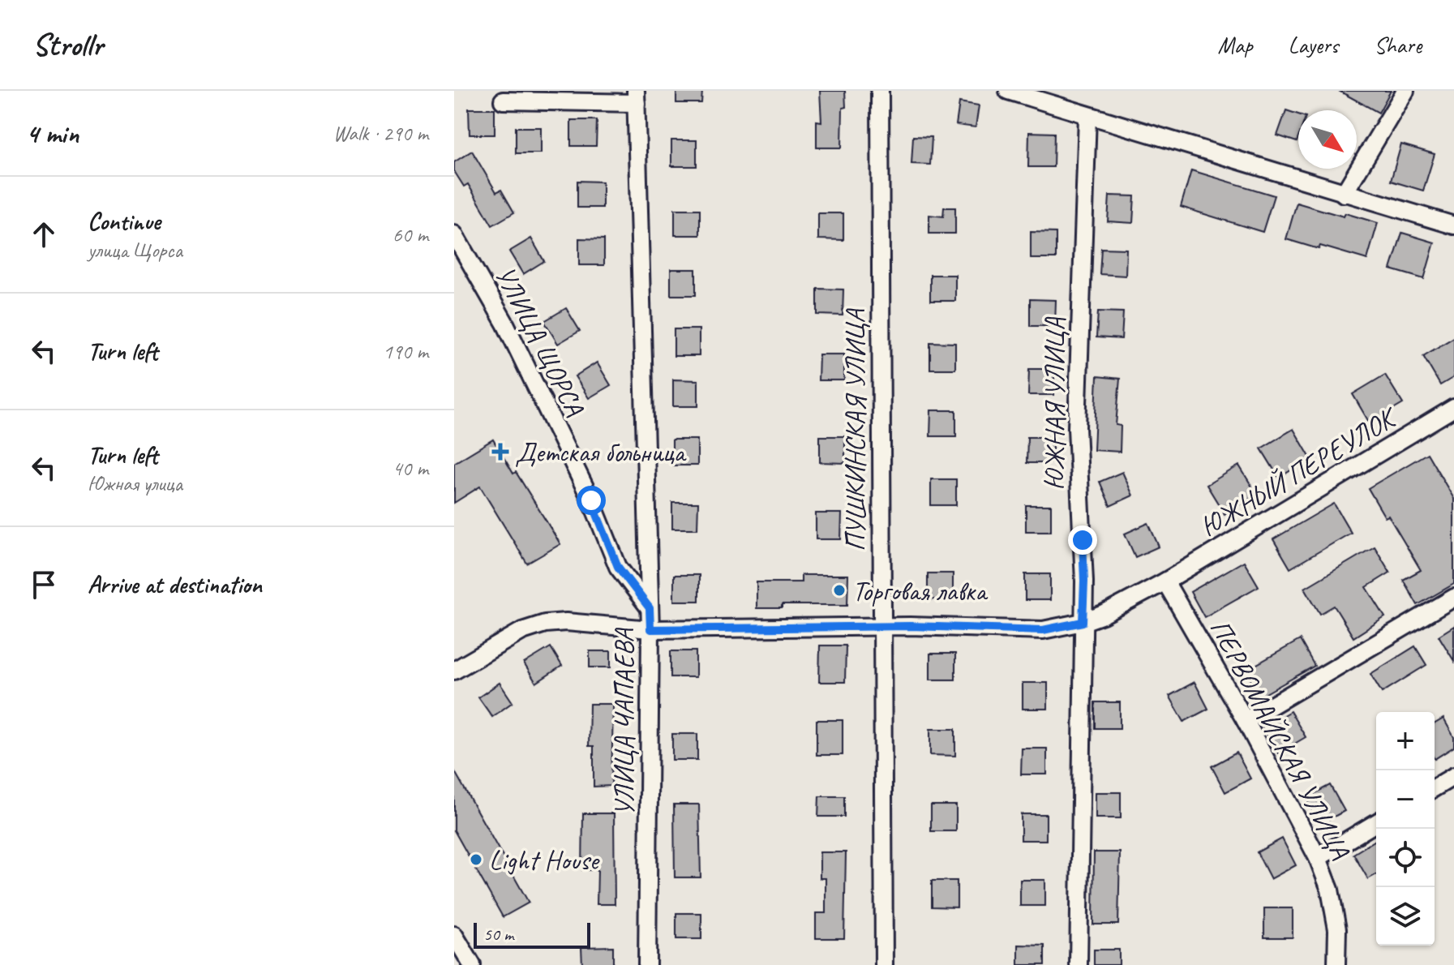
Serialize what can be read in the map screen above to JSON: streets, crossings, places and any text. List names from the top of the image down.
{
  "streets": {
    "street": [
      "УЛИЦА ЩОРСА",
      "ЮЖНАЯ УЛИЦА",
      "ПУШКИНСКАЯ УЛИЦА",
      "ЮЖНЫЙ ПЕРЕУЛОК",
      "УЛИЦА ЧАПАЕВА",
      "ПЕРВОМАЙСКАЯ УЛИЦА"
    ]
  },
  "crossings": [
    ["УЛИЦА ЩОРСА", "УЛИЦА ЧАПАЕВА"],
    ["ЮЖНАЯ УЛИЦА", "ЮЖНЫЙ ПЕРЕУЛОК"],
    ["ПУШКИНСКАЯ УЛИЦА", "ЮЖНЫЙ ПЕРЕУЛОК"],
    ["ЮЖНЫЙ ПЕРЕУЛОК", "УЛИЦА ЧАПАЕВА"],
    ["ЮЖНЫЙ ПЕРЕУЛОК", "ПЕРВОМАЙСКАЯ УЛИЦА"]
  ],
  "places": {
    "health": ["Детская больница"],
    "other": ["Торговая лавка", "Light House"]
  },
  "scale_bar": "50 m",
  "north": "bottom right",
  "page": {
    "header": "Strollr",
    "nav": ["Map", "Layers", "Share"],
    "heading": ["4 min", "Walk · 290 m"],
    "list": [
      ["Continue", "улица Щорса", "60 m"],
      ["Turn left", "190 m"],
      ["Turn left", "Южная улица", "40 m"],
      "Arrive at destination"
    ],
    "map_buttons": ["+", "−"],
    "scale": "50 m"
  }
}
